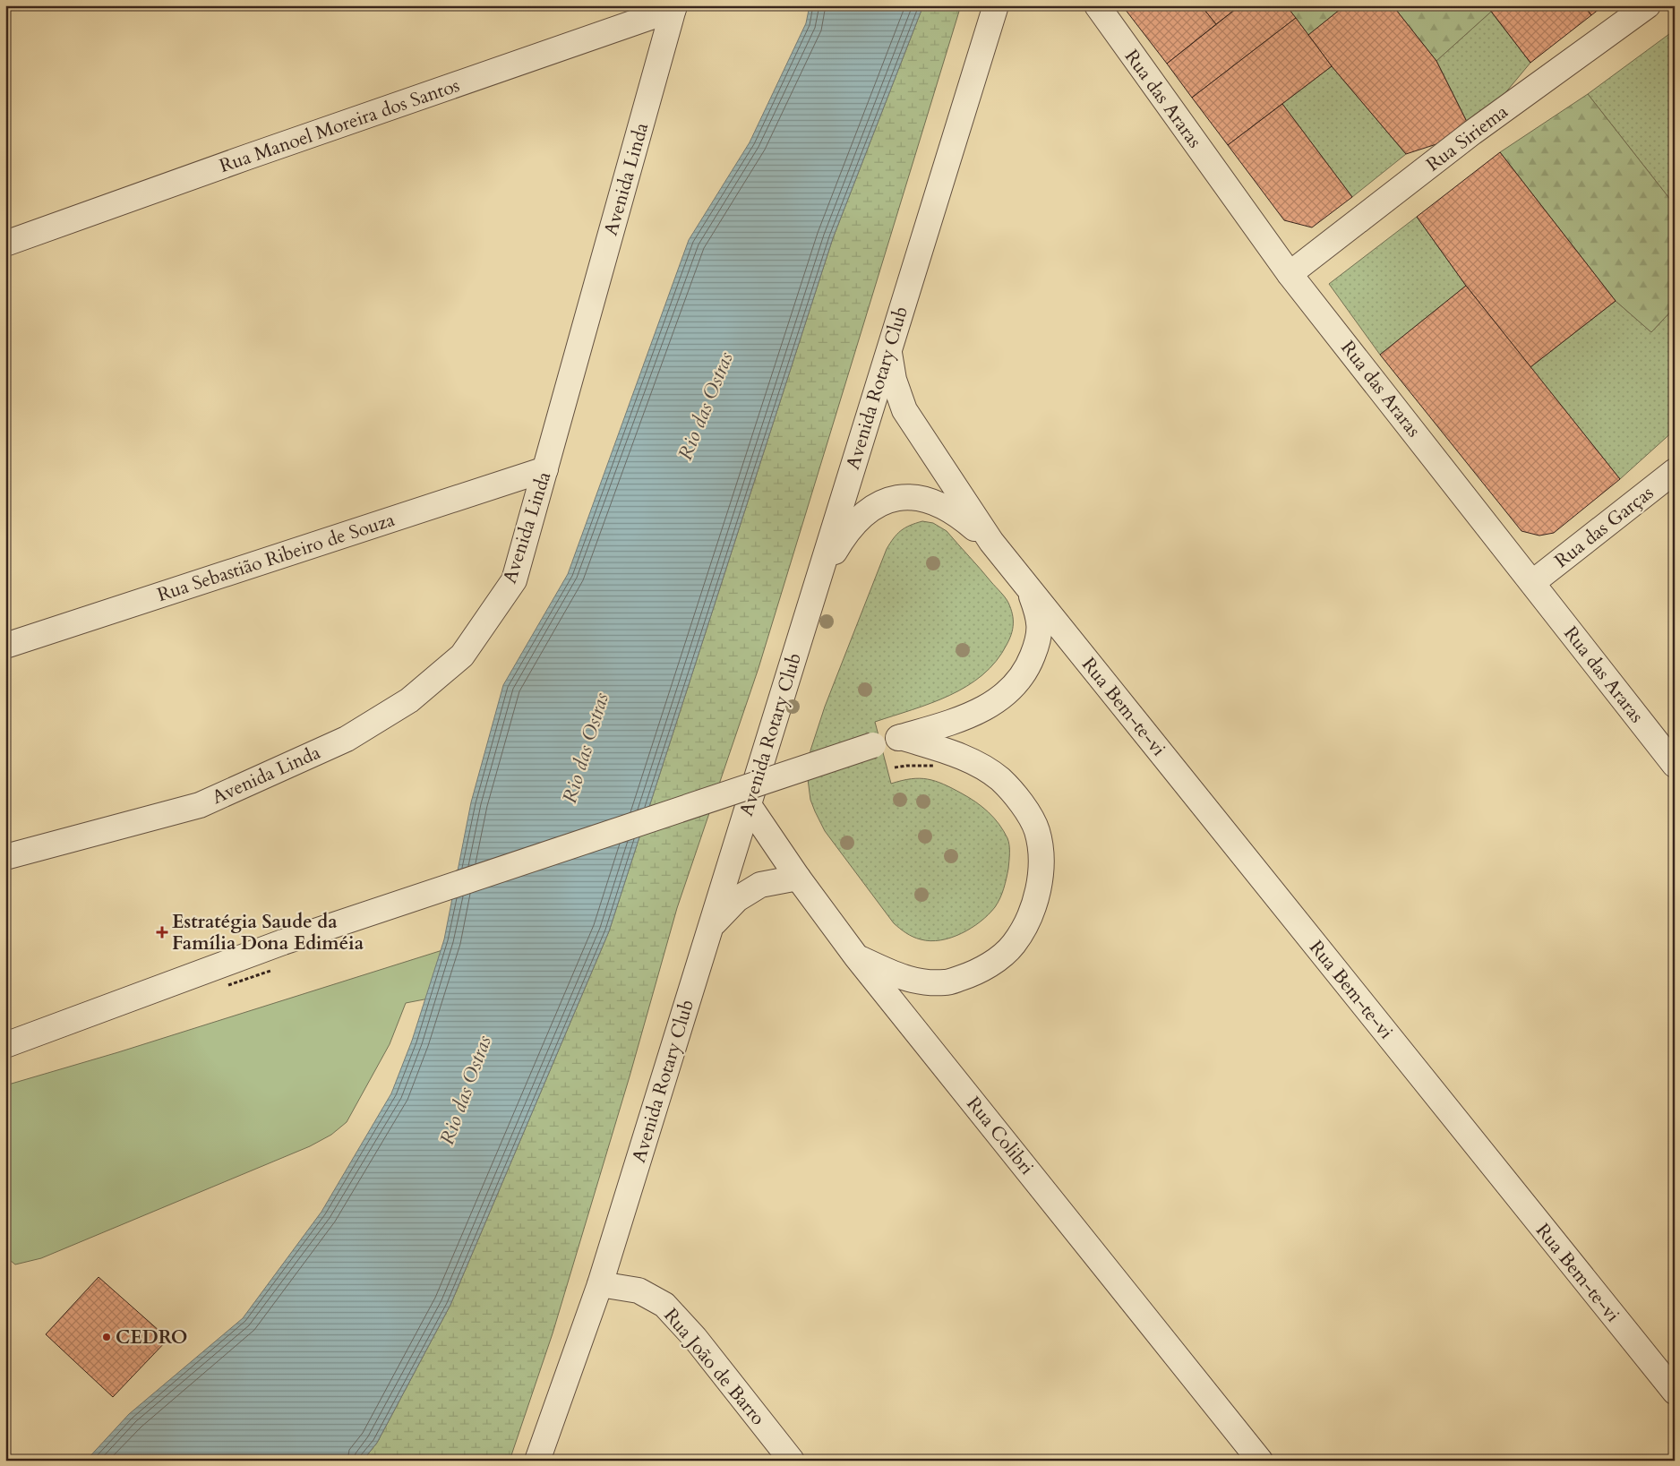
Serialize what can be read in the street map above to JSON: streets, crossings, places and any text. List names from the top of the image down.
{
  "streets": {
    "street": [
      "Rua das Araras",
      "Rua Manoel Moreira dos Santos",
      "Rua Siriema",
      "Avenida Linda",
      "Avenida Rotary Club",
      "Rua das Garças",
      "Rua Sebastião Ribeiro de Souza",
      "Rua Bem-te-vi",
      "Rua Colibri",
      "Rua João de Barro"
    ]
  },
  "crossings": [
    ["Rua das Araras", "Rua Siriema"],
    ["Rua das Araras", "Rua das Garças"],
    ["Rua Manoel Moreira dos Santos", "Avenida Linda"],
    ["Avenida Linda", "Rua Sebastião Ribeiro de Souza"],
    ["Avenida Rotary Club", "Rua Colibri"],
    ["Avenida Rotary Club", "Rua João de Barro"]
  ],
  "water": ["Rio das Ostras"],
  "places": {
    "health": ["Estratégia Saude da Família Dona Ediméia"],
    "other": ["CEDRO"]
  }
}
